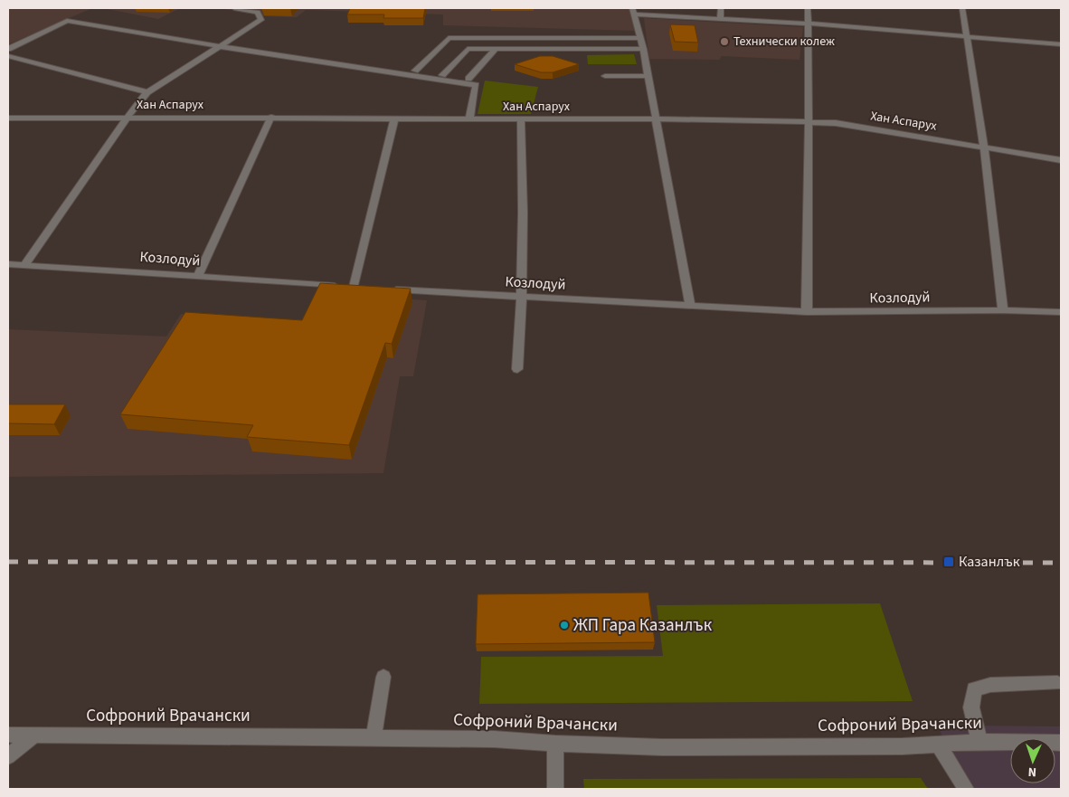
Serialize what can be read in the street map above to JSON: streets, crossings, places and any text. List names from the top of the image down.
{
  "streets": {
    "street": ["Хан Аспарух", "Козлодуй", "Софроний Врачански"]
  },
  "crossings": [
    ["Хан Аспарух", "Козлодуй"]
  ],
  "places": {
    "other": ["Технически колеж", "ЖП Гара Казанлък"],
    "transit": ["Казанлък"]
  },
  "north": "bottom"
}
